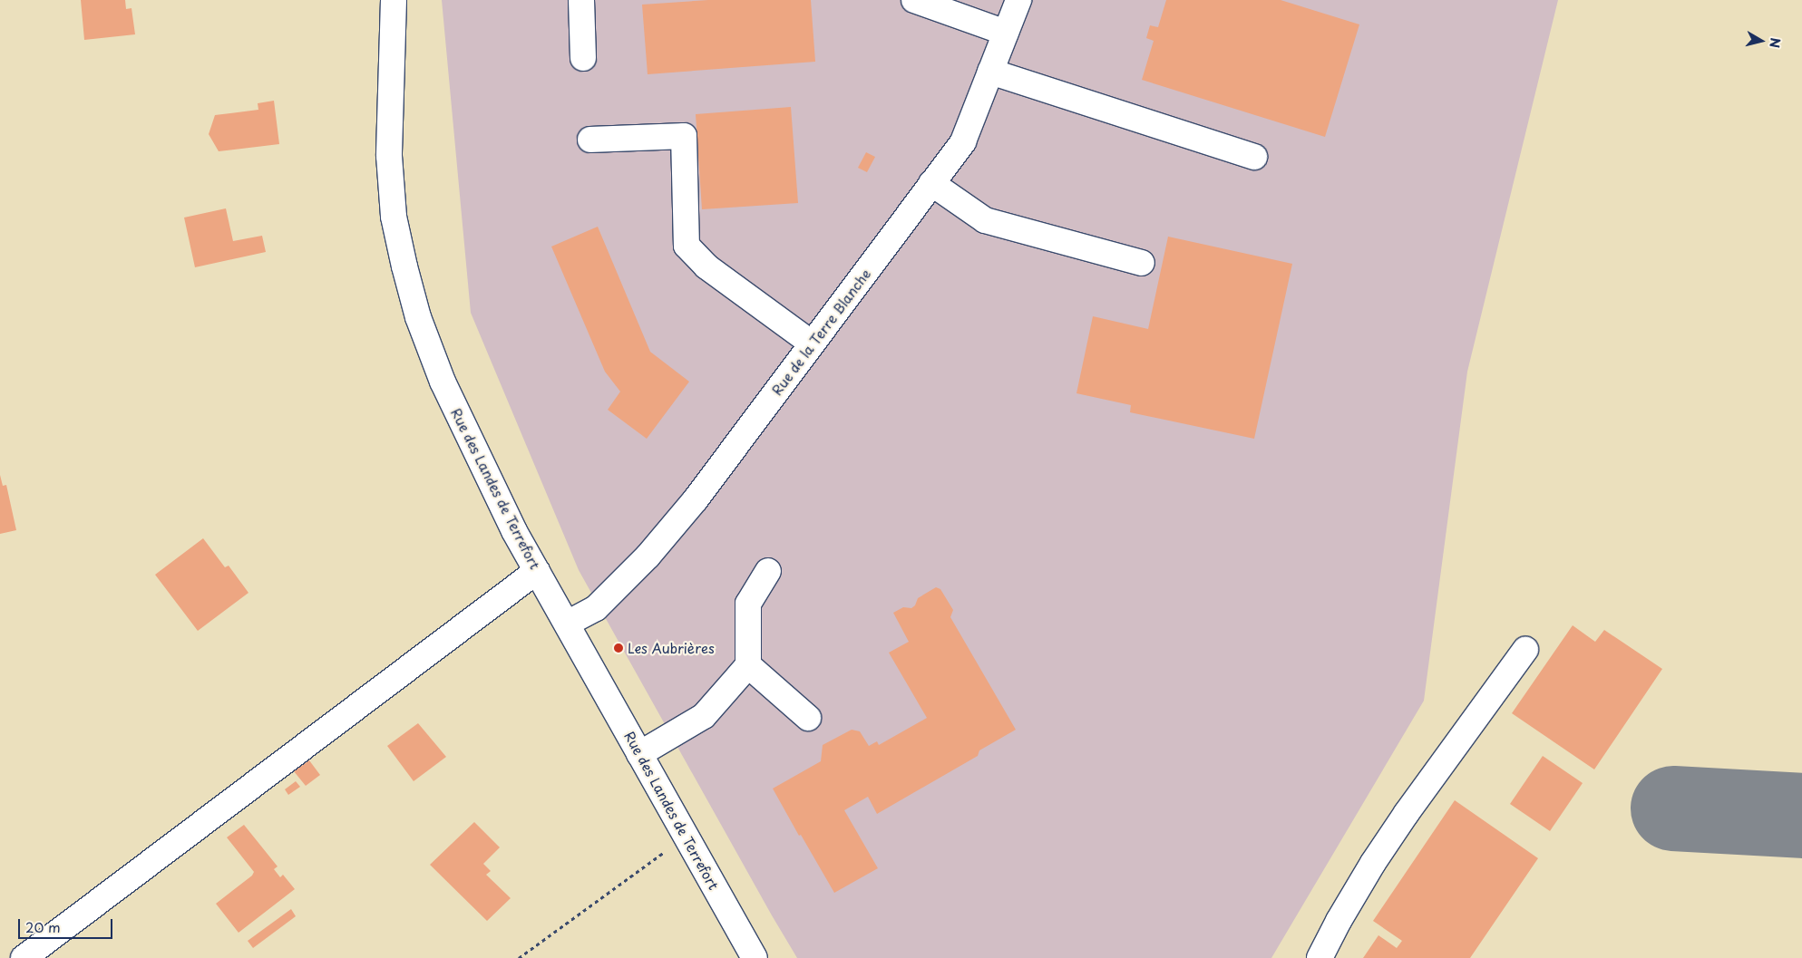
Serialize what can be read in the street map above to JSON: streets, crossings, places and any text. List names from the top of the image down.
{
  "streets": {
    "street": ["Rue de la Terre Blanche", "Rue des Landes de Terrefort"]
  },
  "crossings": [
    ["Rue de la Terre Blanche", "Rue des Landes de Terrefort"]
  ],
  "places": ["Les Aubrières"],
  "scale_bar": "20 m",
  "north": "right"
}
